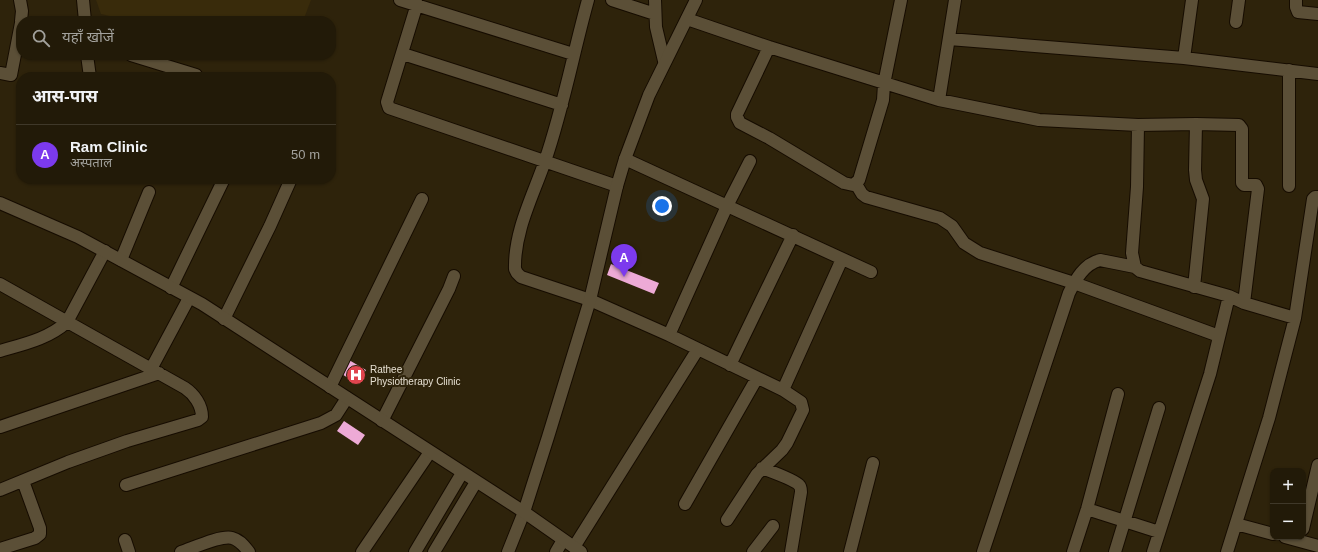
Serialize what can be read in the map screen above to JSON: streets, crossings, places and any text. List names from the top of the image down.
{
  "places": {
    "hospital": ["Rathee Physiotherapy Clinic"]
  },
  "page": {
    "search": "यहाँ खोजें",
    "heading": "आस-पास",
    "list": [
      {
        "mark": "A",
        "name": "Ram Clinic",
        "note": "अस्पताल",
        "value": "50 m"
      }
    ],
    "pins": "A",
    "map_buttons": ["+", "−"]
  }
}
